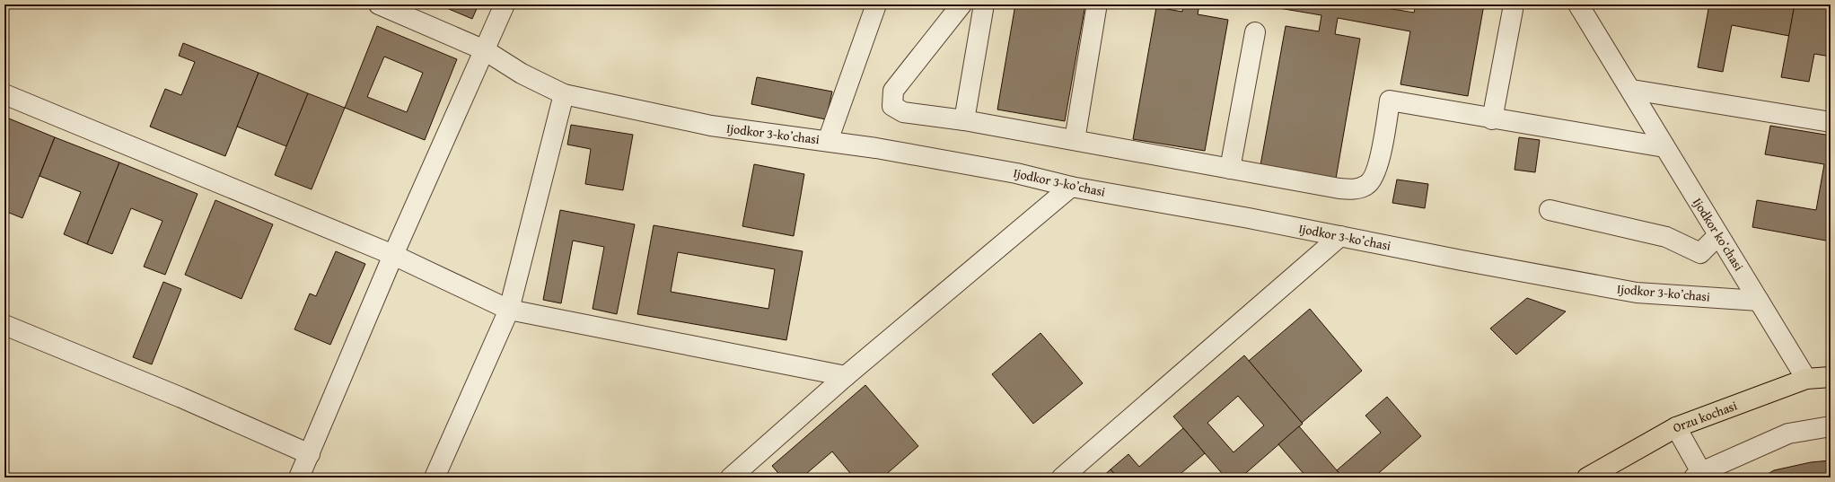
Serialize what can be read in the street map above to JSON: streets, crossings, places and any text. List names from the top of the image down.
{
  "streets": {
    "main road": ["Orzu kochasi"],
    "street": ["Ijodkor 3-koʼchasi", "Ijodkor koʻchasi"]
  },
  "crossings": [
    ["Ijodkor 3-koʼchasi", "Ijodkor koʻchasi"],
    ["Ijodkor koʻchasi", "Orzu kochasi"]
  ]
}
